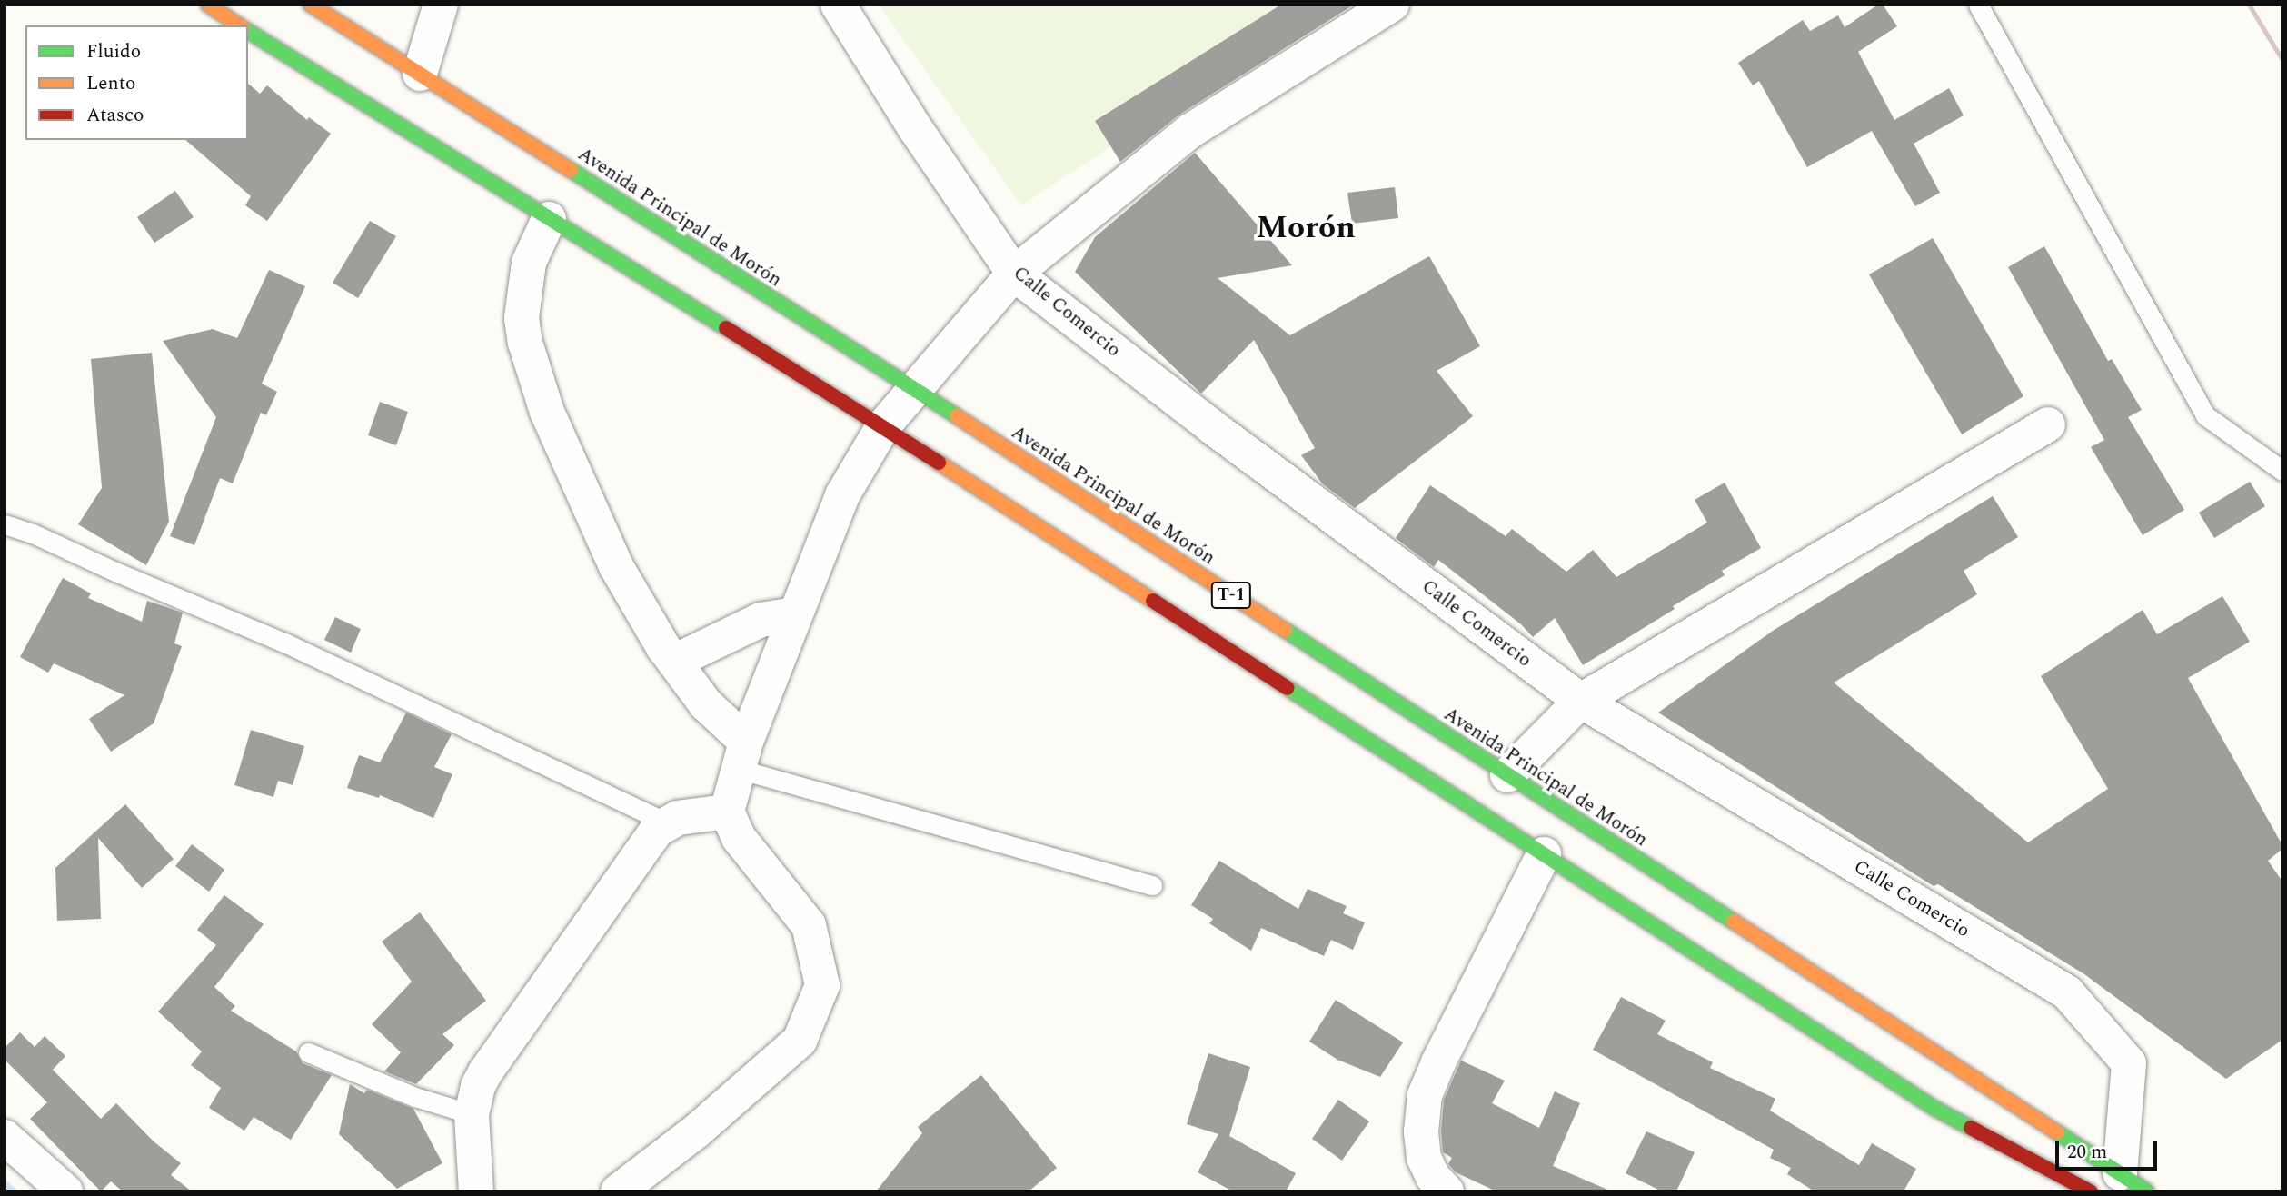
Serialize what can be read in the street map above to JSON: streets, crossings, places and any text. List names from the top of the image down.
{
  "streets": {
    "main road": ["Avenida Principal de Morón", "T-1"],
    "street": ["Calle Comercio"]
  },
  "crossings": [
    ["Avenida Principal de Morón", "Calle Comercio"]
  ],
  "districts": ["Morón"],
  "legend": ["Fluido", "Lento", "Atasco"],
  "scale_bar": "20 m"
}
